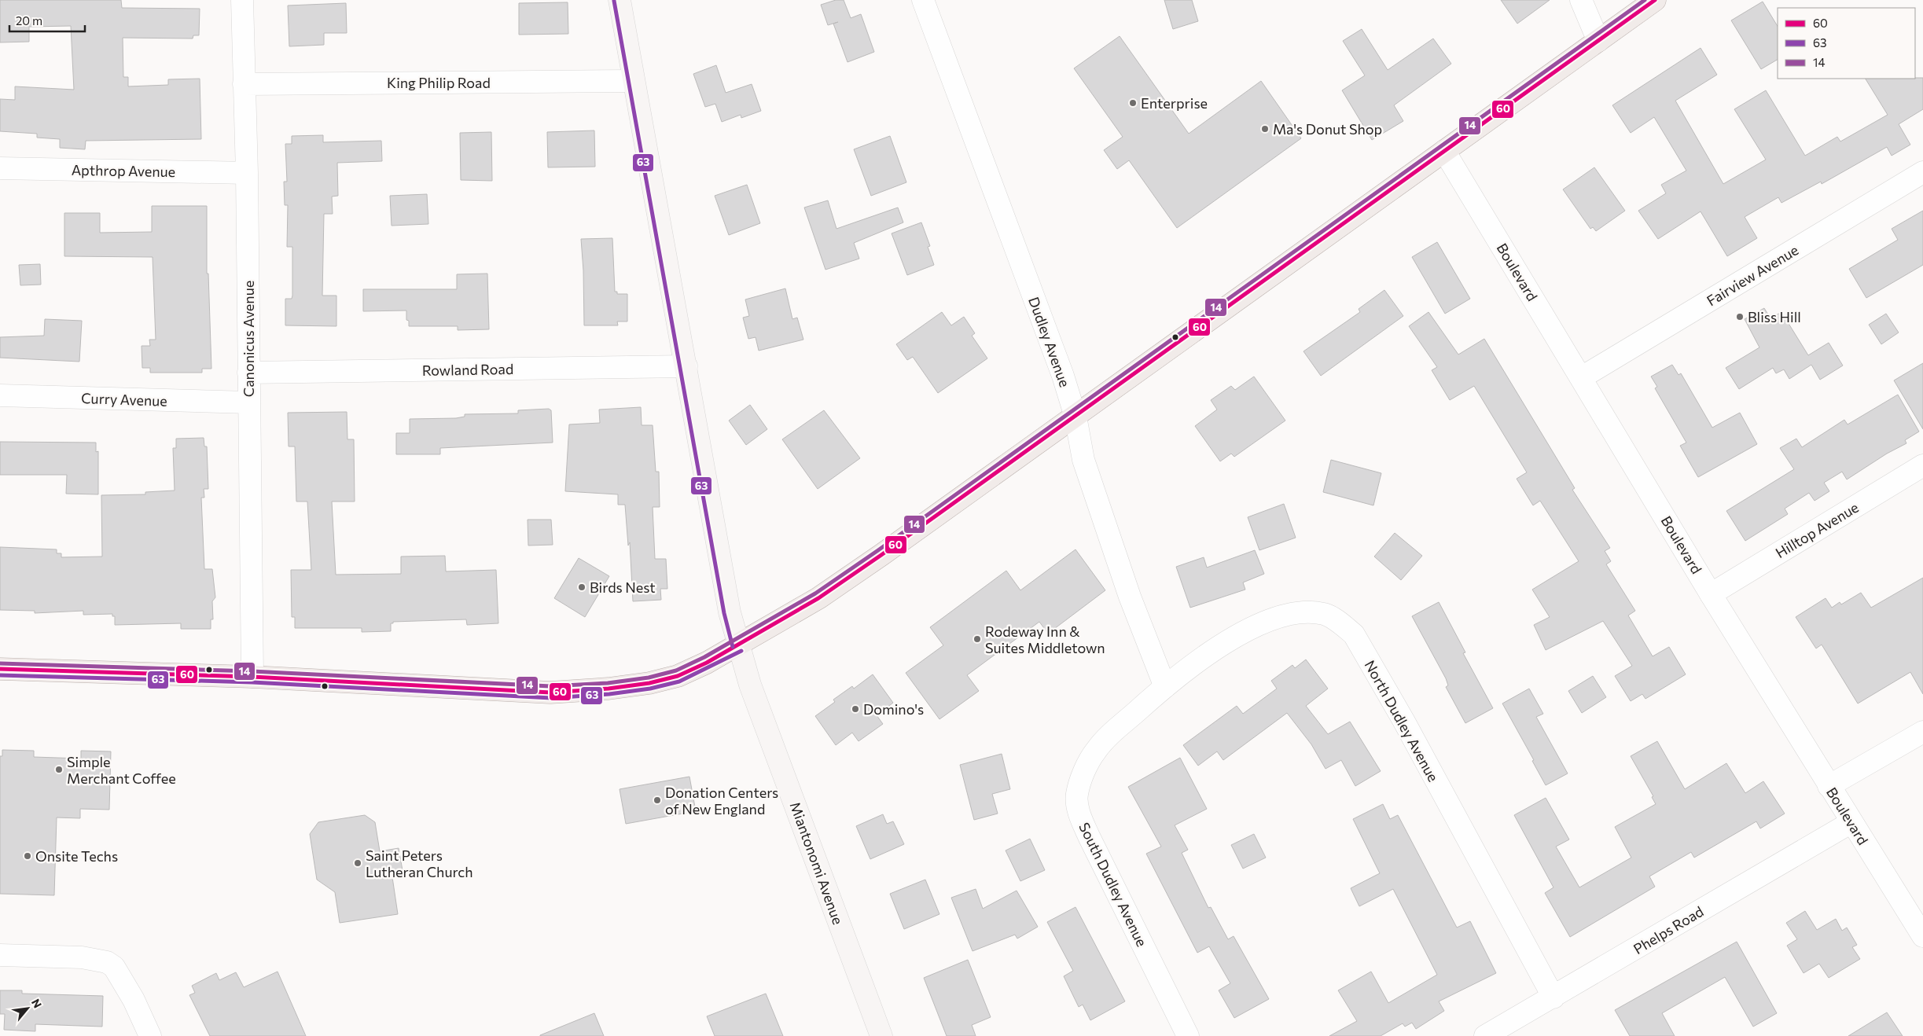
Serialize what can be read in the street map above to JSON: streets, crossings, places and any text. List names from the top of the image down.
{
  "streets": {
    "main road": ["Miantonomi Avenue"],
    "street": [
      "King Philip Road",
      "Apthrop Avenue",
      "Boulevard",
      "Fairview Avenue",
      "Canonicus Avenue",
      "Dudley Avenue",
      "Rowland Road",
      "Curry Avenue",
      "Hilltop Avenue",
      "North Dudley Avenue",
      "South Dudley Avenue",
      "Phelps Road"
    ]
  },
  "crossings": [
    ["King Philip Road", "Canonicus Avenue"],
    ["King Philip Road", "Miantonomi Avenue"],
    ["Apthrop Avenue", "Canonicus Avenue"],
    ["Boulevard", "Fairview Avenue"],
    ["Boulevard", "Hilltop Avenue"],
    ["Boulevard", "Phelps Road"],
    ["Canonicus Avenue", "Rowland Road"],
    ["Canonicus Avenue", "Curry Avenue"],
    ["Dudley Avenue", "North Dudley Avenue"],
    ["Dudley Avenue", "South Dudley Avenue"],
    ["Rowland Road", "Miantonomi Avenue"],
    ["North Dudley Avenue", "South Dudley Avenue"],
    ["North Dudley Avenue", "Phelps Road"]
  ],
  "places": [
    "Enterprise",
    "Ma's Donut Shop",
    "Bliss Hill",
    "Birds Nest",
    "Rodeway Inn & Suites Middletown",
    "Domino's",
    "Simple Merchant Coffee",
    "Donation Centers of New England",
    "Onsite Techs",
    "Saint Peters Lutheran Church"
  ],
  "lines": ["transit line 60", "transit line 14", "transit line 63"],
  "legend": ["60", "63", "14"],
  "scale_bar": "20 m",
  "north": "top right"
}
